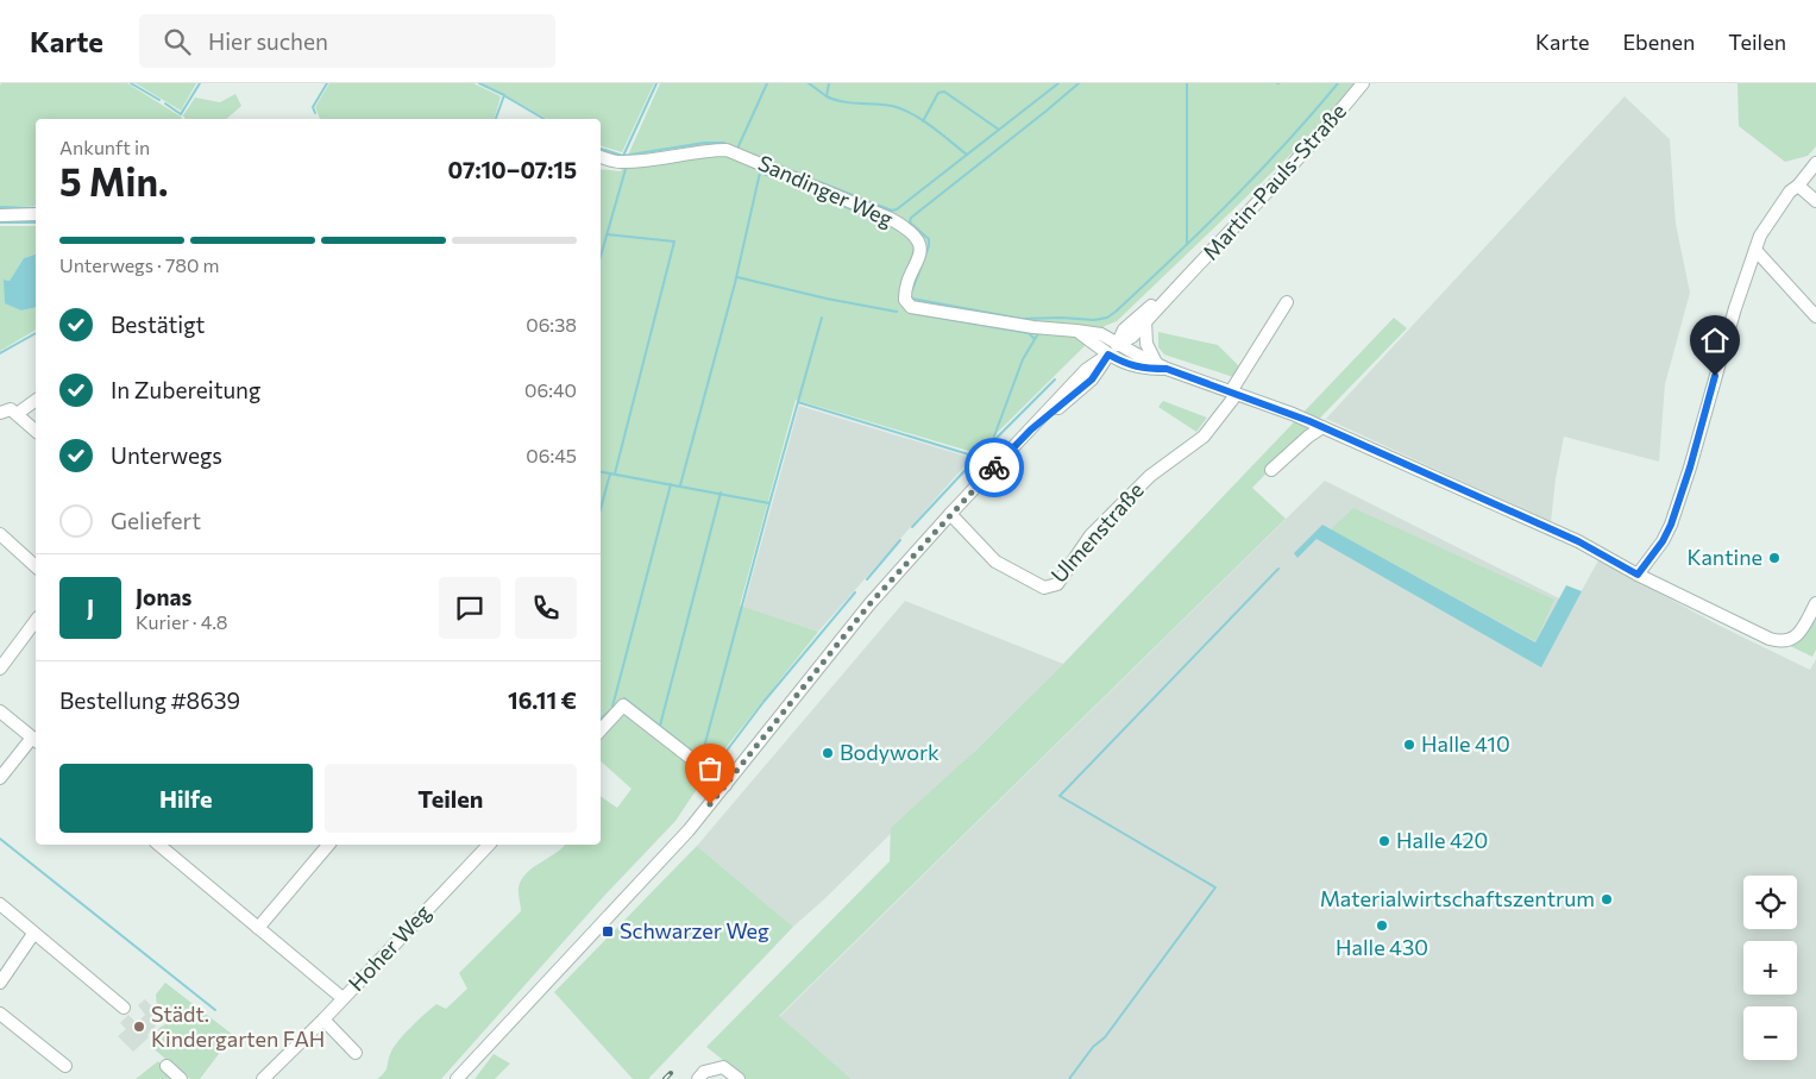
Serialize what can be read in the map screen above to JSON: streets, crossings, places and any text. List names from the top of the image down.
{
  "streets": {
    "street": [
      "Martin-Pauls-Straße",
      "Sandinger Weg",
      "Ulmenstraße",
      "Hoher Weg"
    ]
  },
  "crossings": [
    ["Martin-Pauls-Straße", "Sandinger Weg"],
    ["Martin-Pauls-Straße", "Ulmenstraße"]
  ],
  "places": {
    "other": [
      "Kantine",
      "Halle 410",
      "Bodywork",
      "Halle 420",
      "Materialwirtschaftszentrum",
      "Halle 430",
      "Städt. Kindergarten FAH"
    ],
    "transit": ["Schwarzer Weg"]
  },
  "page": {
    "header": "Karte",
    "search": "Hier suchen",
    "nav": ["Karte", "Ebenen", "Teilen"],
    "heading": ["5 Min.", "Ankunft in", "07:10–07:15"],
    "panel": [
      "Jonas",
      "Kurier · 4.8",
      "Bestellung #8639",
      "16.11 €"
    ],
    "bar": "Unterwegs · 780 m",
    "list": [
      ["Bestätigt", "06:38"],
      ["In Zubereitung", "06:40"],
      ["Unterwegs", "06:45"],
      "Geliefert"
    ],
    "round": "J",
    "buttons": ["Hilfe", "Teilen"],
    "map_buttons": ["+", "−"]
  }
}
